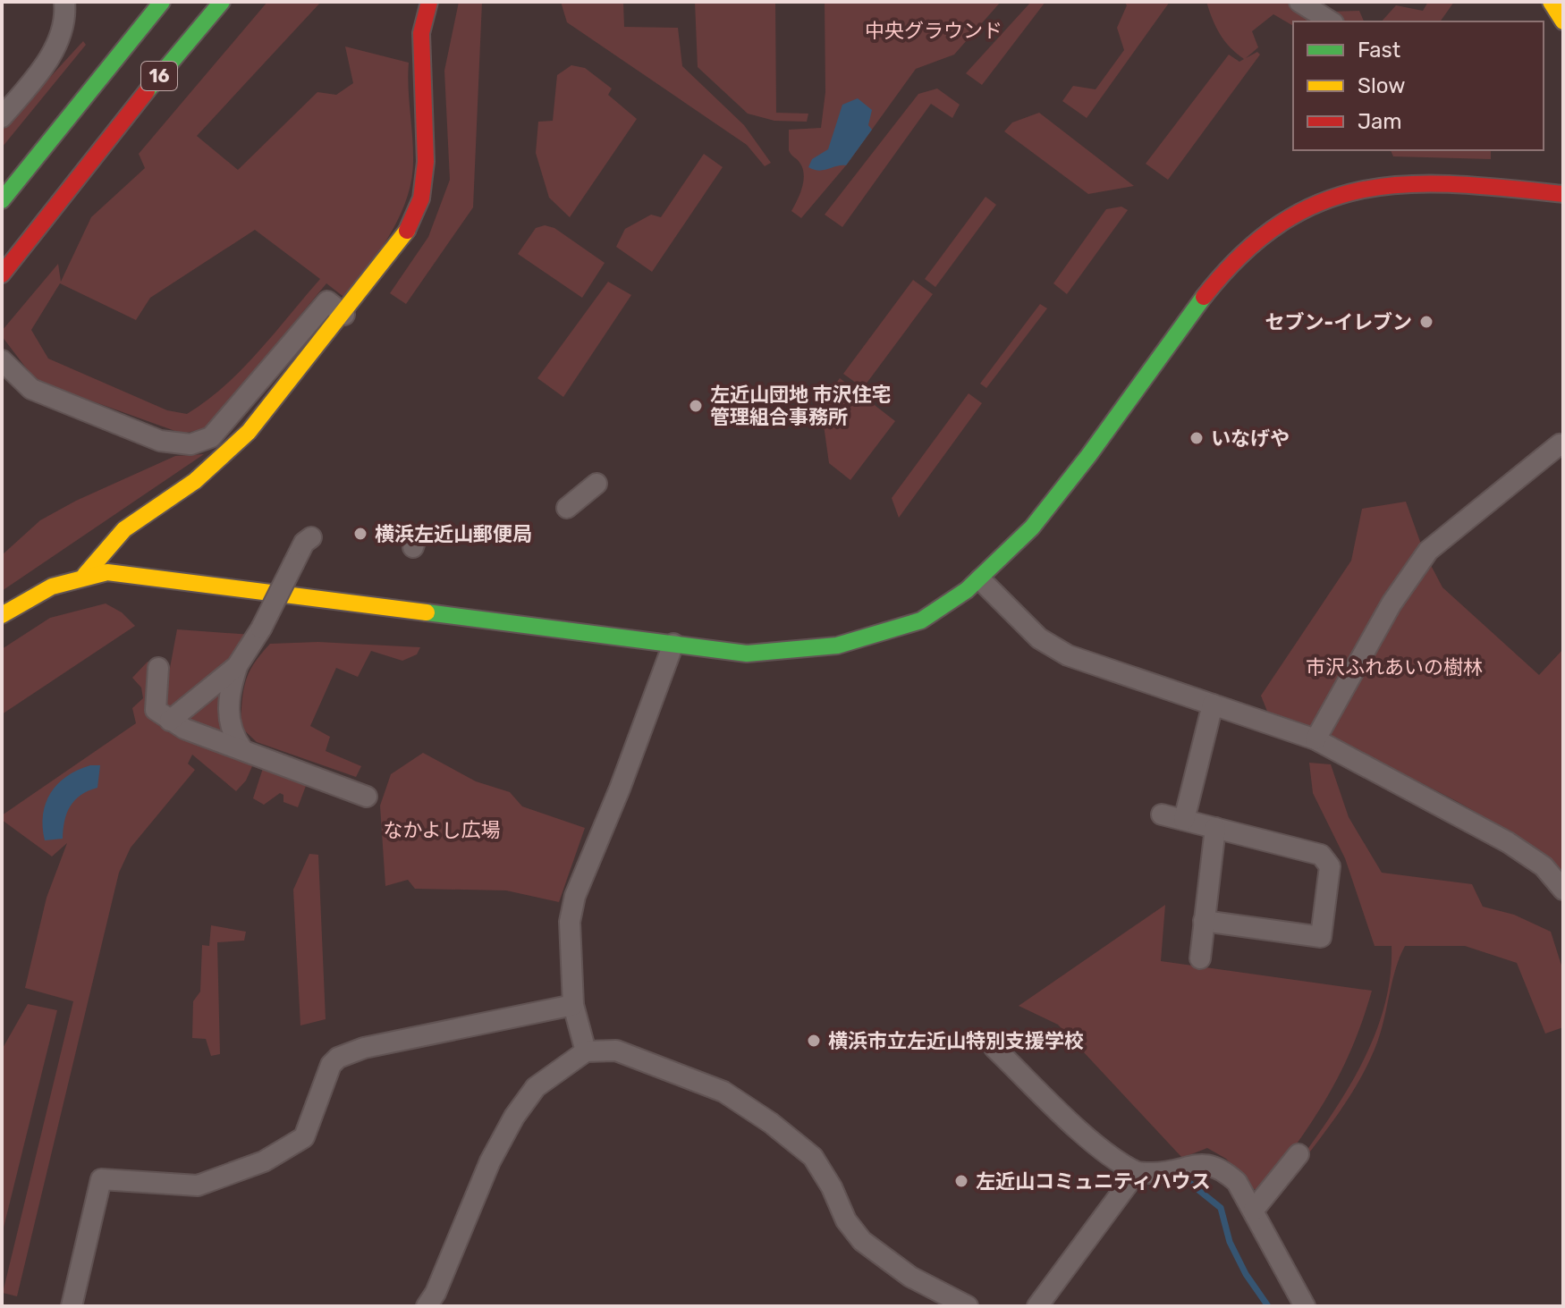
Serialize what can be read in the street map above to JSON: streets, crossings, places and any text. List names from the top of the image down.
{
  "streets": {
    "main road": ["16"]
  },
  "parks": ["中央グラウンド", "市沢ふれあいの樹林", "なかよし広場"],
  "places": [
    "セブン-イレブン",
    "左近山団地 市沢住宅 管理組合事務所",
    "いなげや",
    "横浜左近山郵便局",
    "横浜市立左近山特別支援学校",
    "左近山コミュニティハウス"
  ],
  "legend": ["Fast", "Slow", "Jam"]
}
